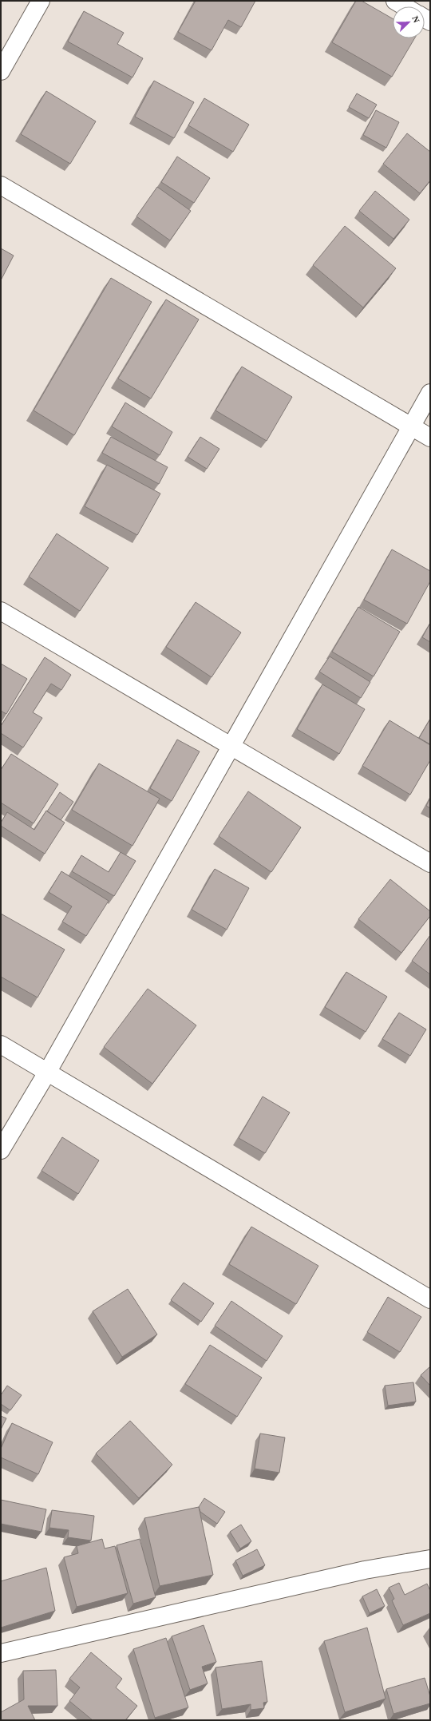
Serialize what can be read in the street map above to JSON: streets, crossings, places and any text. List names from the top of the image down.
{
  "north": "top right"
}
